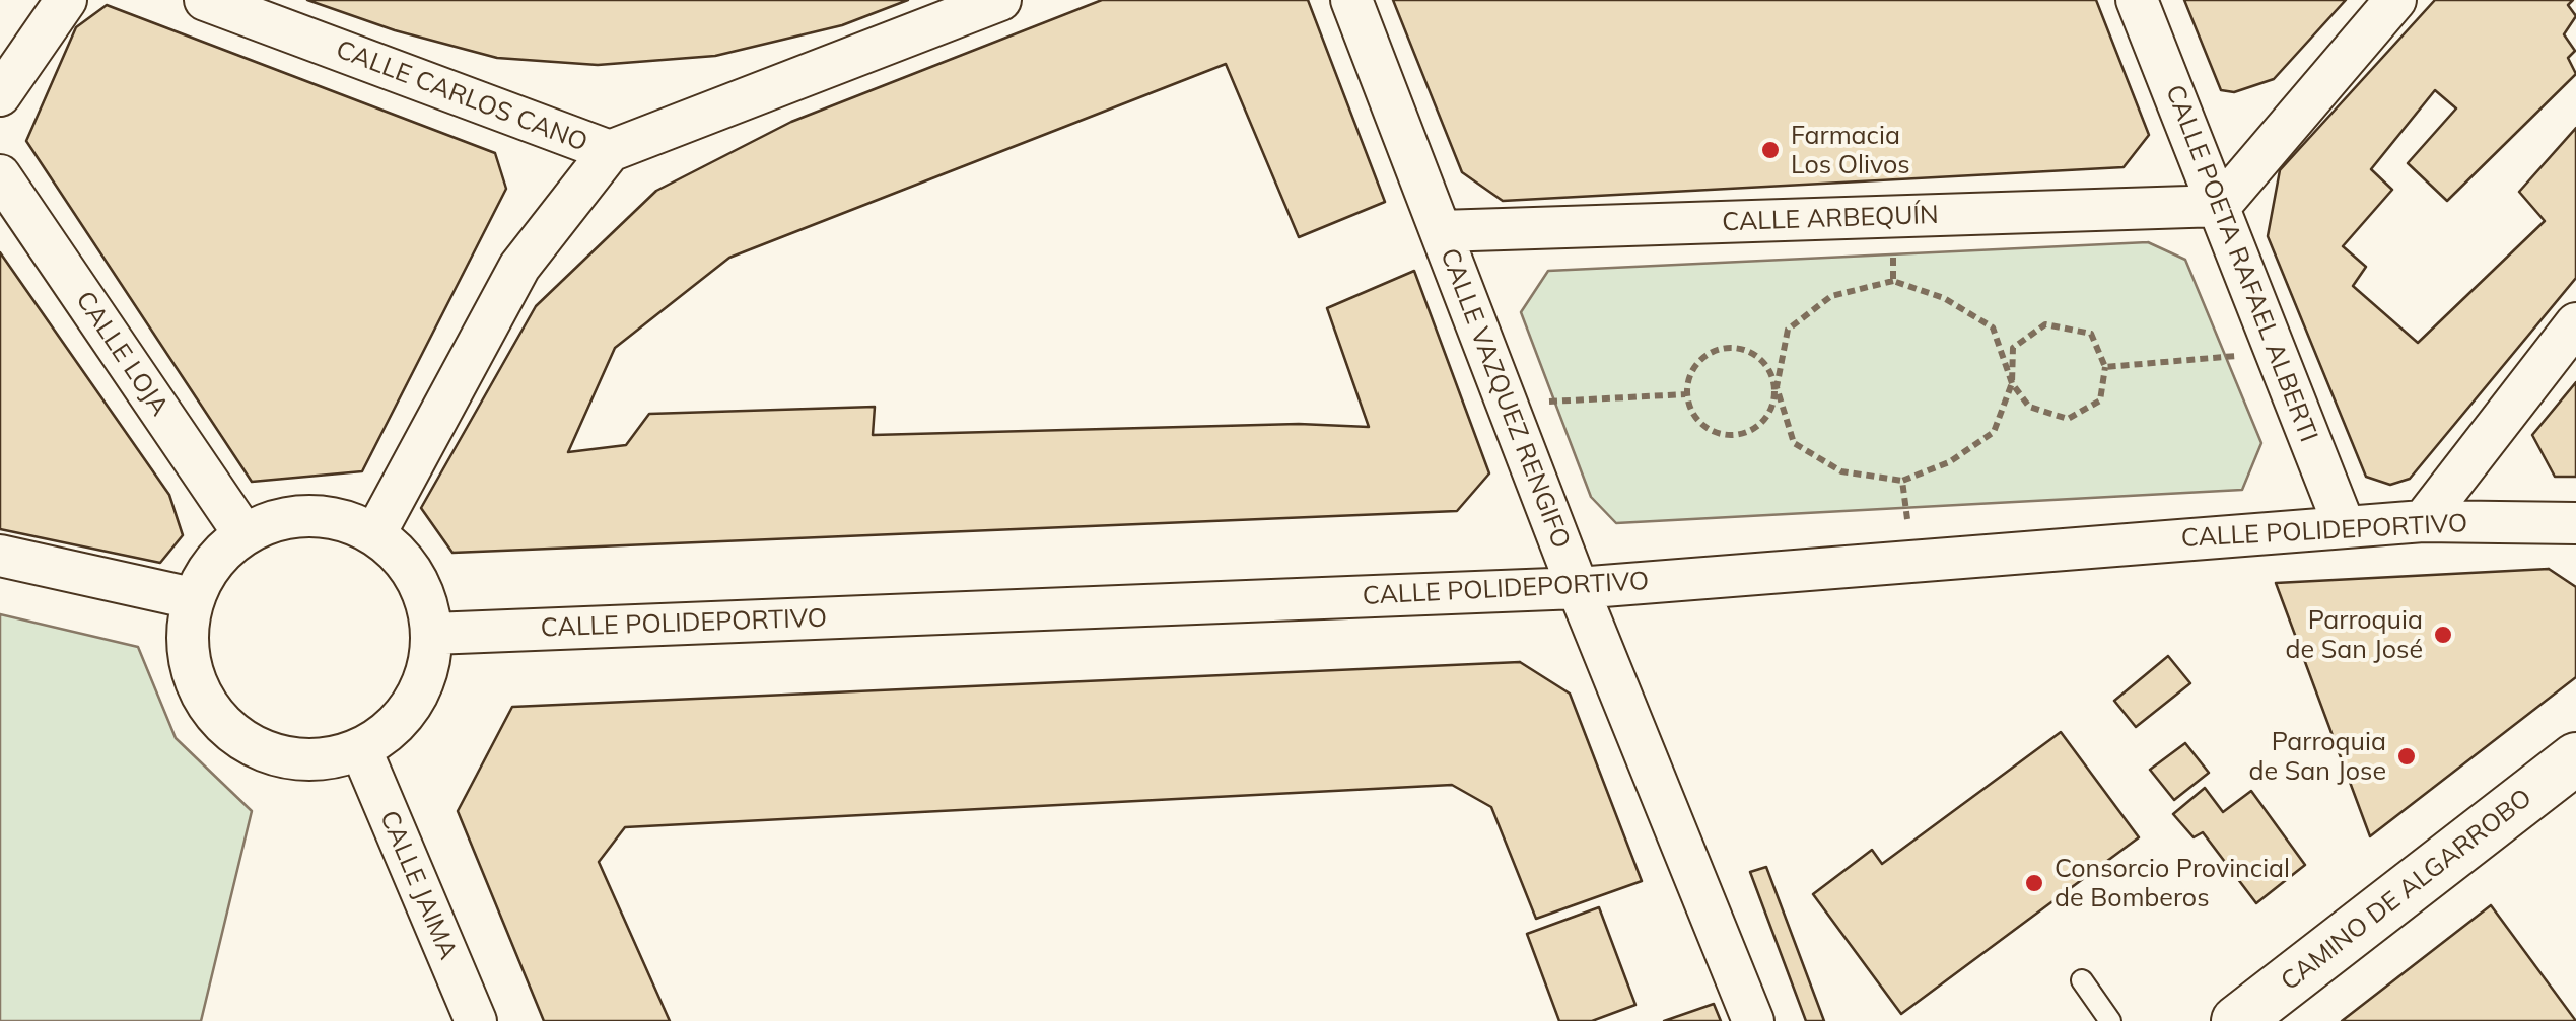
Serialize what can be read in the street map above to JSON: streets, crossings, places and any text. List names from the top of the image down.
{
  "streets": {
    "street": [
      "CALLE CARLOS CANO",
      "CALLE ARBEQUÍN",
      "CALLE POETA RAFAEL ALBERTI",
      "CALLE LOJA",
      "CALLE VAZQUEZ RENGIFO",
      "CALLE POLIDEPORTIVO",
      "CALLE JAIMA",
      "CAMINO DE ALGARROBO"
    ]
  },
  "crossings": [
    ["CALLE ARBEQUÍN", "CALLE POETA RAFAEL ALBERTI"],
    ["CALLE ARBEQUÍN", "CALLE VAZQUEZ RENGIFO"],
    ["CALLE POETA RAFAEL ALBERTI", "CALLE POLIDEPORTIVO"],
    ["CALLE LOJA", "CALLE POLIDEPORTIVO"],
    ["CALLE LOJA", "CALLE JAIMA"],
    ["CALLE VAZQUEZ RENGIFO", "CALLE POLIDEPORTIVO"],
    ["CALLE POLIDEPORTIVO", "CALLE JAIMA"]
  ],
  "places": [
    "Farmacia Los Olivos",
    "Parroquia de San José",
    "Parroquia de San Jose",
    "Consorcio Provincial de Bomberos"
  ]
}
